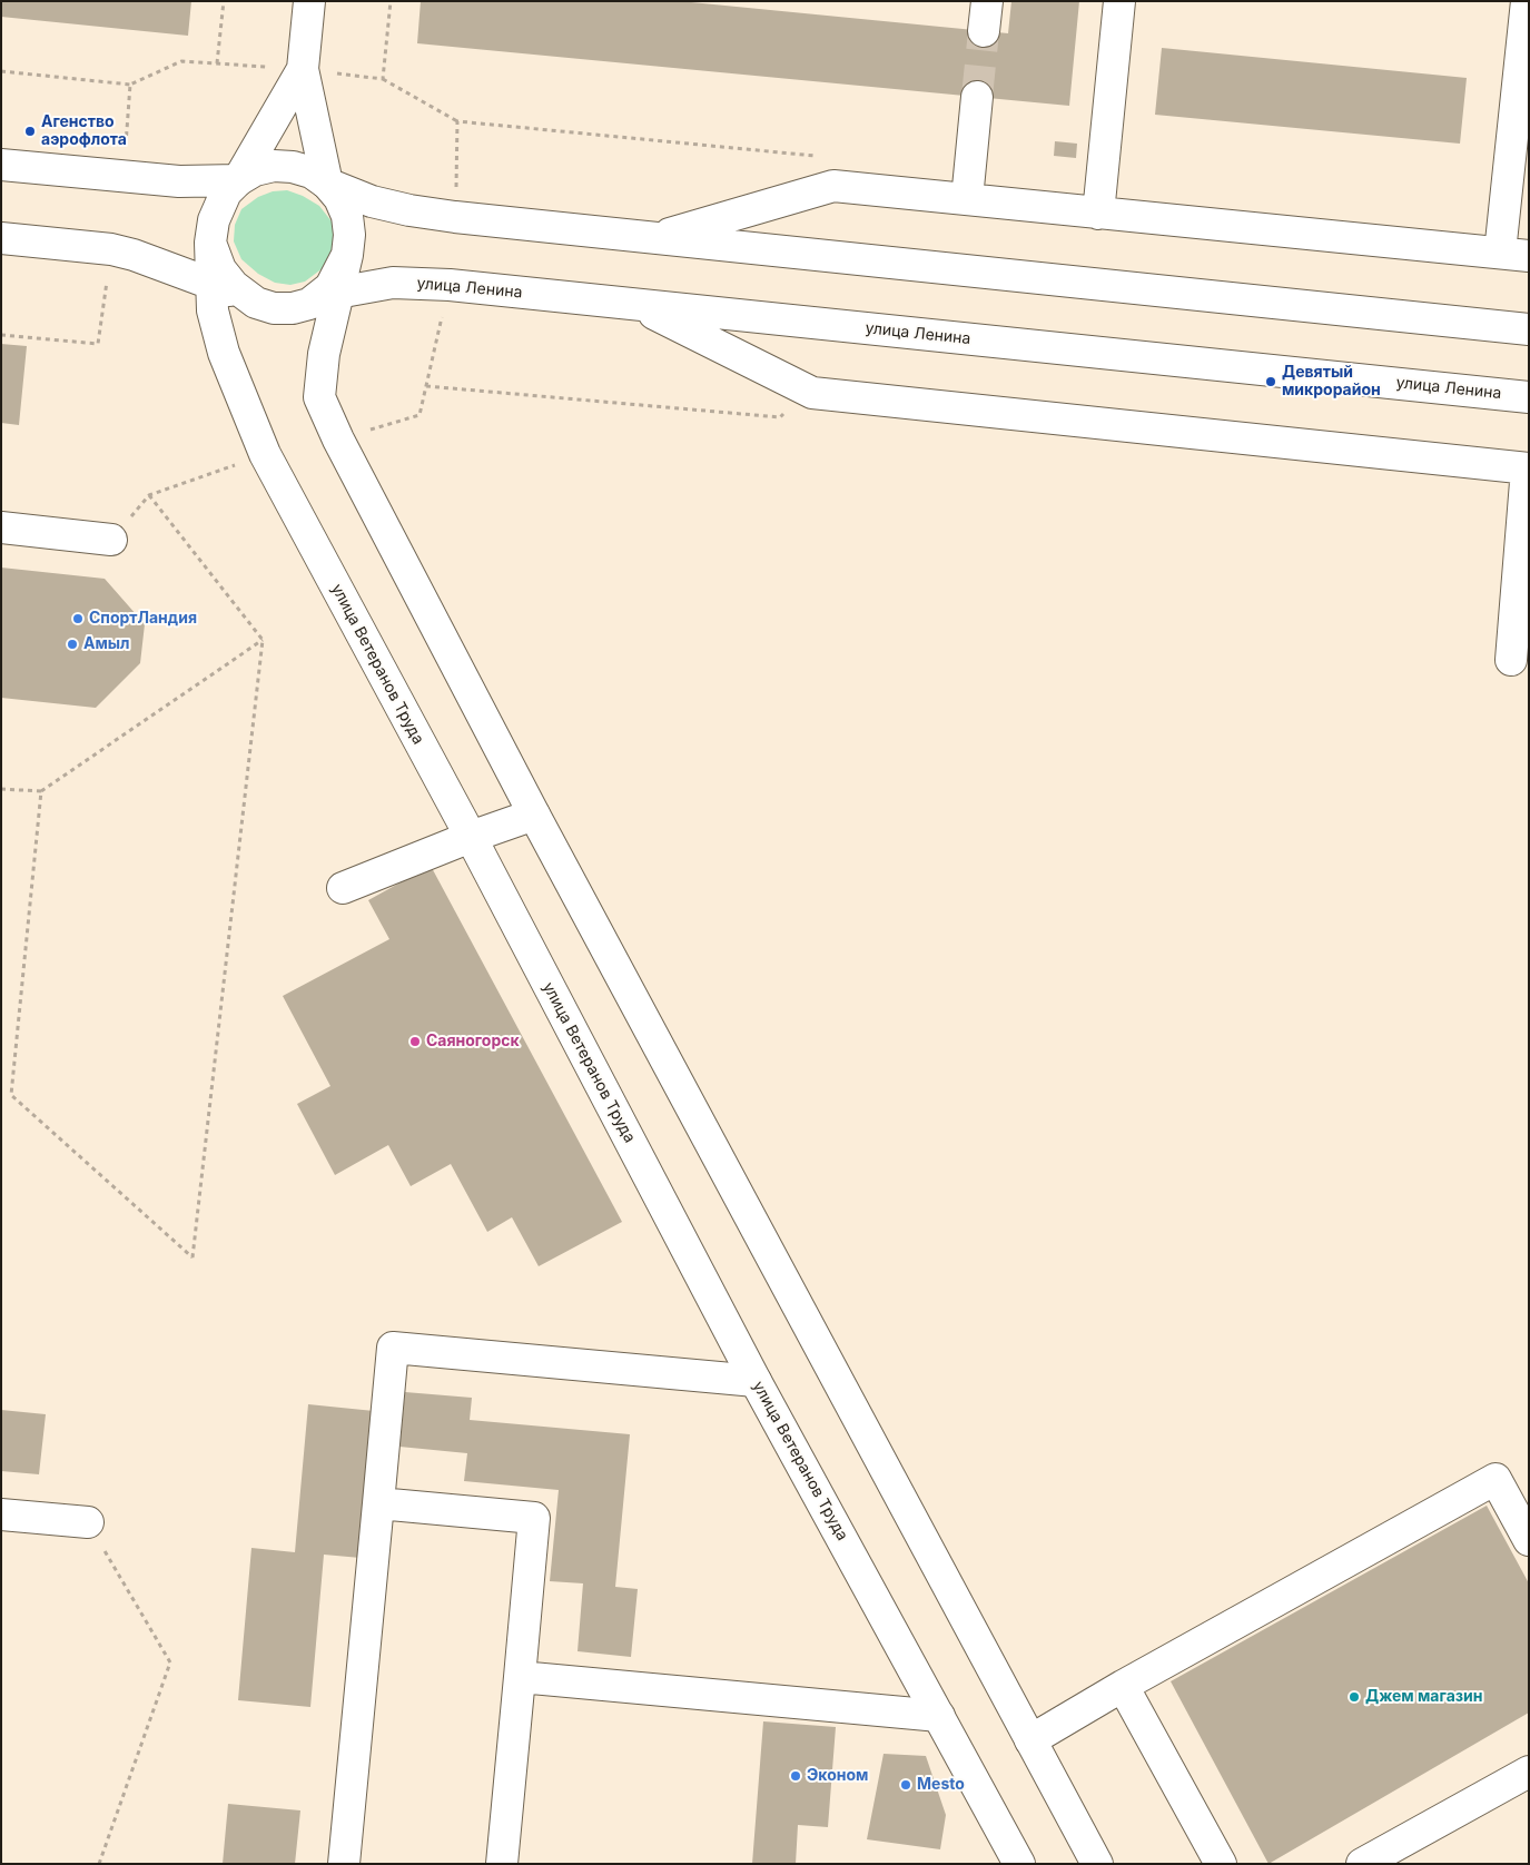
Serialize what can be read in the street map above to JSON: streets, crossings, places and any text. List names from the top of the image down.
{
  "streets": {
    "main road": ["улица Ленина", "улица Ветеранов Труда"]
  },
  "crossings": [
    ["улица Ленина", "улица Ветеранов Труда"]
  ],
  "places": [
    "Агенство аэрофлота",
    "Девятый микрорайон",
    "СпортЛандия",
    "Амыл",
    "Саяногорск",
    "Джем магазин",
    "Эконом",
    "Mesto"
  ]
}
